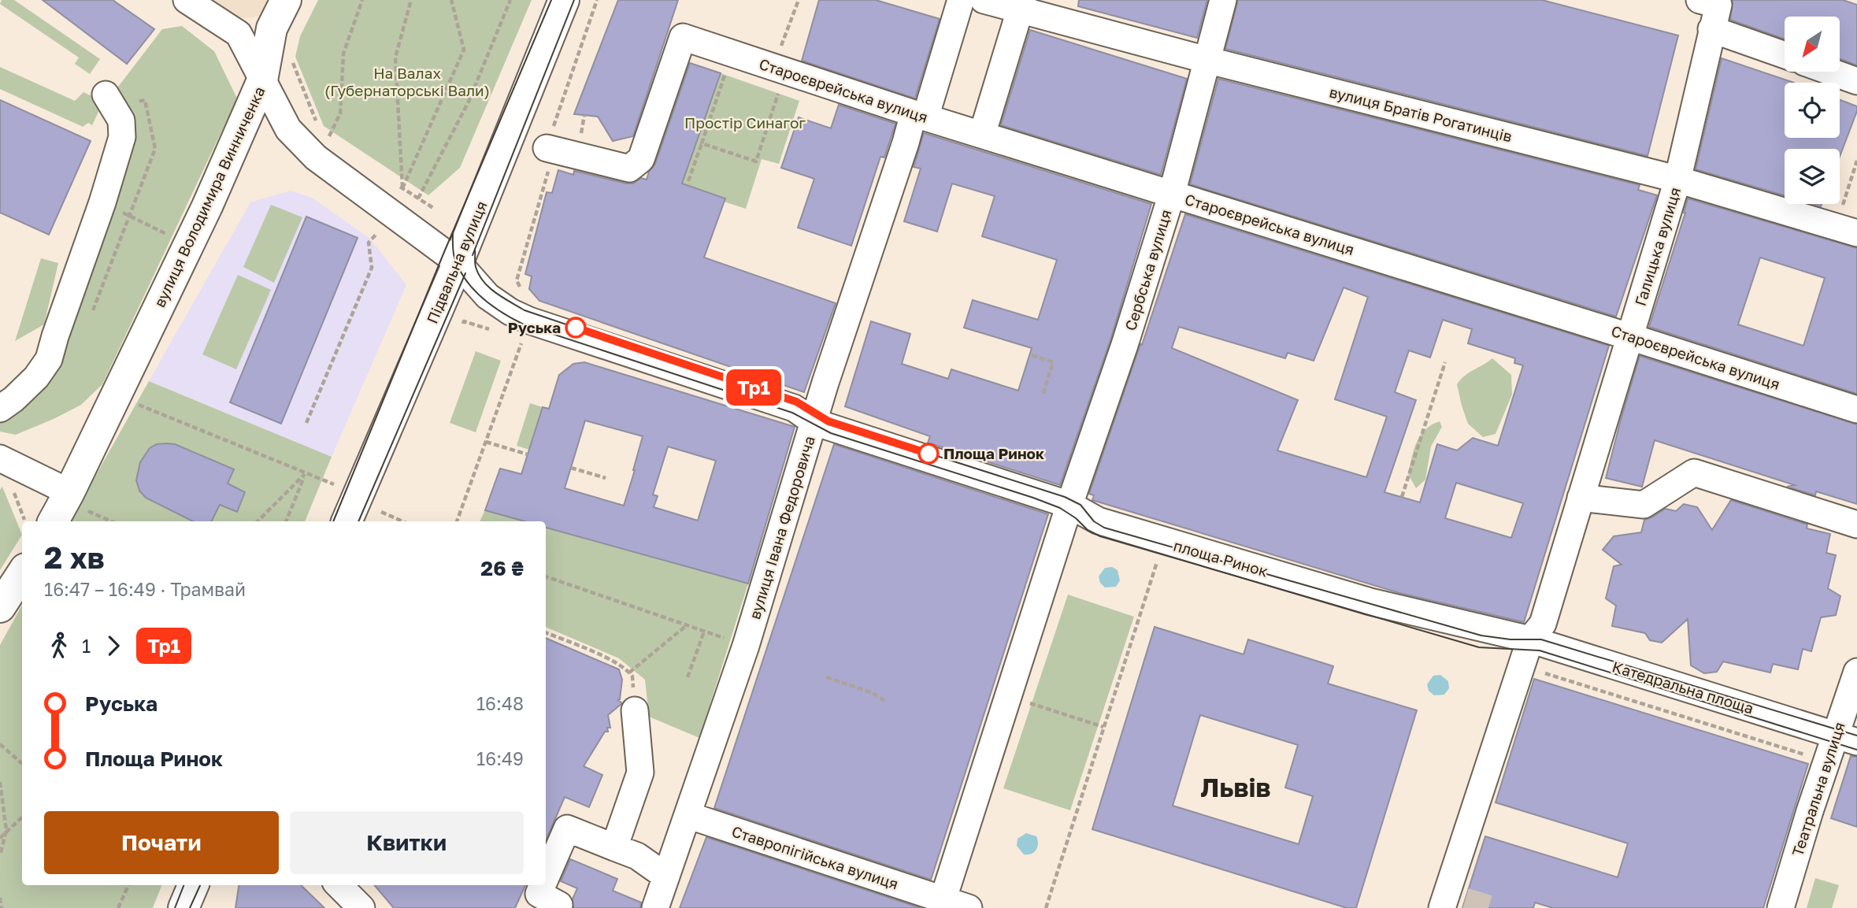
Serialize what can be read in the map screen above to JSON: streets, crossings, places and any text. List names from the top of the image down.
{
  "streets": {
    "main road": ["вулиця Володимира Винниченка", "Підвальна вулиця"],
    "street": [
      "Староєврейська вулиця",
      "вулиця Братів Рогатинців",
      "Галицька вулиця",
      "Сербська вулиця",
      "вулиця Івана Федоровича",
      "площа Ринок",
      "Катедральна площа",
      "Театральна вулиця",
      "Ставропігійська вулиця"
    ]
  },
  "crossings": [
    ["Староєврейська вулиця", "Галицька вулиця"],
    ["Староєврейська вулиця", "Сербська вулиця"],
    ["Староєврейська вулиця", "вулиця Івана Федоровича"],
    ["вулиця Братів Рогатинців", "Галицька вулиця"],
    ["вулиця Братів Рогатинців", "Сербська вулиця"],
    ["вулиця Володимира Винниченка", "Підвальна вулиця"],
    ["вулиця Володимира Винниченка", "вулиця Івана Федоровича"],
    ["вулиця Володимира Винниченка", "площа Ринок"],
    ["Галицька вулиця", "площа Ринок"],
    ["Галицька вулиця", "Катедральна площа"],
    ["Сербська вулиця", "площа Ринок"],
    ["вулиця Івана Федоровича", "площа Ринок"],
    ["вулиця Івана Федоровича", "Ставропігійська вулиця"],
    ["площа Ринок", "Катедральна площа"],
    ["Катедральна площа", "Театральна вулиця"]
  ],
  "districts": ["Львів"],
  "parks": ["На Валах (Губернаторські Вали)", "Простір Синагог"],
  "places": ["Руська", "Площа Ринок"],
  "lines": ["tram line Тр1"],
  "north": "bottom left",
  "page": {
    "on_map": "Тр1",
    "heading": ["2 хв", "16:47 – 16:49 · Трамвай", "26 ₴"],
    "legs": ["1", "Тр1"],
    "list": [
      {
        "name": "Руська",
        "value": "16:48"
      },
      {
        "name": "Площа Ринок",
        "value": "16:49"
      }
    ],
    "buttons": ["Почати", "Квитки"]
  }
}
